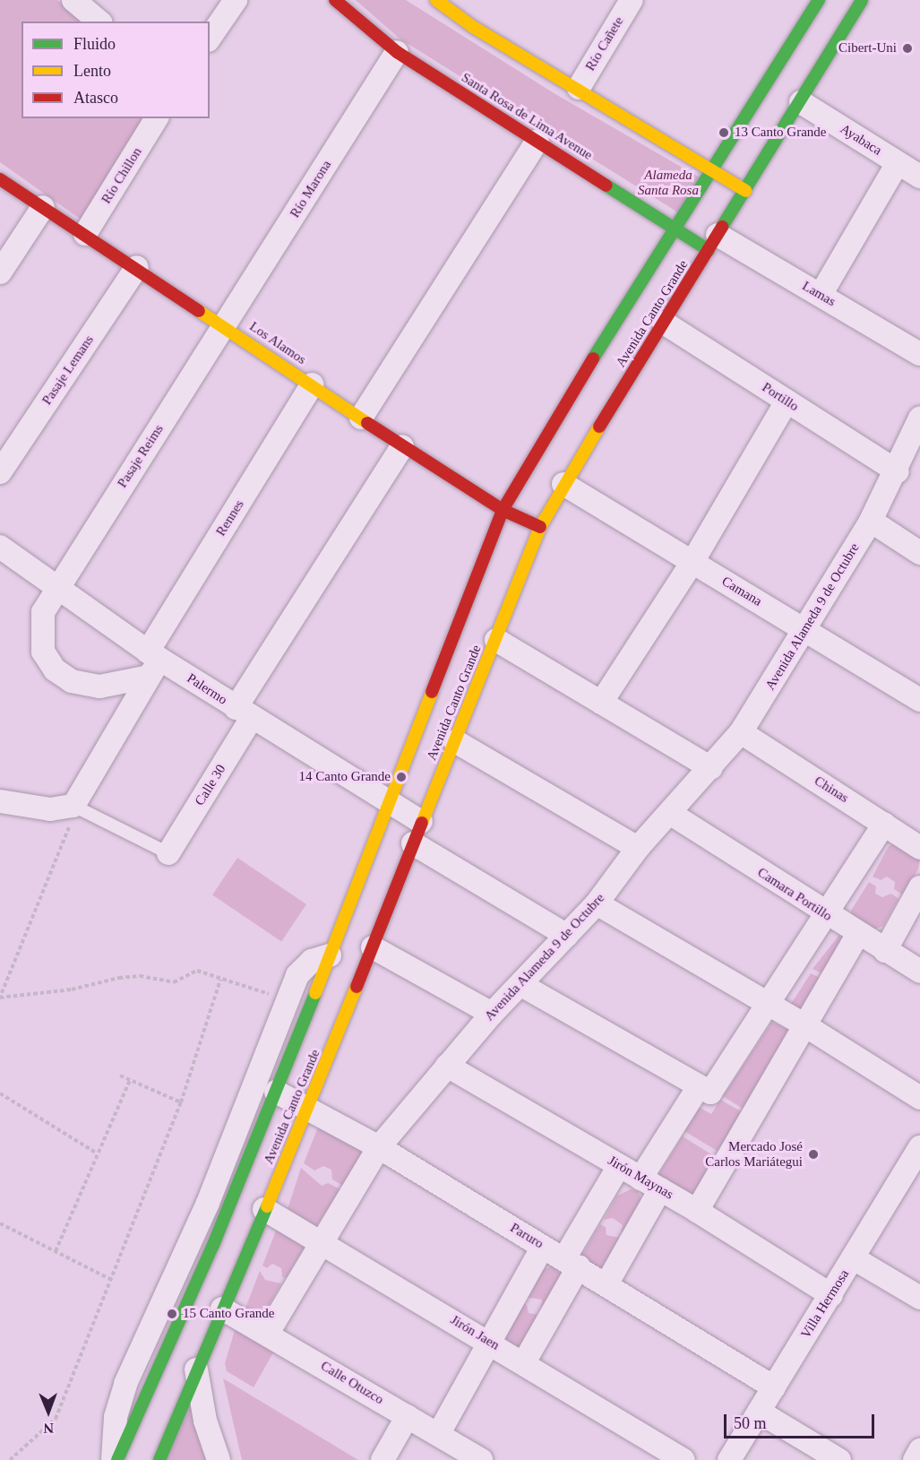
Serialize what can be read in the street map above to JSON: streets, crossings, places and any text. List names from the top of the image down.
{
  "streets": {
    "main road": ["Santa Rosa de Lima Avenue", "Avenida Canto Grande", "Los Alamos"],
    "street": [
      "Río Cañete",
      "Ayabaca",
      "Río Chillon",
      "Río Marona",
      "Lamas",
      "Pasaje Lemans",
      "Portillo",
      "Pasaje Reims",
      "Rennes",
      "Camana",
      "Avenida Alameda 9 de Octubre",
      "Palermo",
      "Calle 30",
      "Chinas",
      "Camara Portillo",
      "Jirón Maynas",
      "Paruro",
      "Villa Hermosa",
      "Jirón Jaen",
      "Calle Otuzco"
    ]
  },
  "crossings": [
    ["Santa Rosa de Lima Avenue", "Río Marona"],
    ["Santa Rosa de Lima Avenue", "Lamas"],
    ["Santa Rosa de Lima Avenue", "Avenida Canto Grande"],
    ["Ayabaca", "Avenida Canto Grande"],
    ["Río Chillon", "Los Alamos"],
    ["Río Marona", "Los Alamos"],
    ["Río Marona", "Pasaje Reims"],
    ["Lamas", "Avenida Canto Grande"],
    ["Avenida Canto Grande", "Los Alamos"],
    ["Avenida Canto Grande", "Portillo"],
    ["Avenida Canto Grande", "Camana"],
    ["Avenida Canto Grande", "Palermo"],
    ["Avenida Canto Grande", "Paruro"],
    ["Avenida Canto Grande", "Jirón Jaen"],
    ["Avenida Canto Grande", "Calle Otuzco"],
    ["Los Alamos", "Pasaje Lemans"],
    ["Los Alamos", "Pasaje Reims"],
    ["Los Alamos", "Rennes"],
    ["Los Alamos", "Calle 30"],
    ["Portillo", "Avenida Alameda 9 de Octubre"],
    ["Pasaje Reims", "Rennes"],
    ["Pasaje Reims", "Palermo"],
    ["Rennes", "Palermo"],
    ["Camana", "Avenida Alameda 9 de Octubre"],
    ["Avenida Alameda 9 de Octubre", "Chinas"],
    ["Avenida Alameda 9 de Octubre", "Camara Portillo"],
    ["Avenida Alameda 9 de Octubre", "Jirón Maynas"],
    ["Avenida Alameda 9 de Octubre", "Paruro"],
    ["Avenida Alameda 9 de Octubre", "Jirón Jaen"],
    ["Avenida Alameda 9 de Octubre", "Calle Otuzco"],
    ["Palermo", "Calle 30"],
    ["Jirón Maynas", "Villa Hermosa"],
    ["Paruro", "Villa Hermosa"]
  ],
  "parks": ["Alameda Santa Rosa"],
  "places": [
    "Cibert-Uni",
    "13 Canto Grande",
    "14 Canto Grande",
    "Mercado José Carlos Mariátegui",
    "15 Canto Grande"
  ],
  "legend": ["Fluido", "Lento", "Atasco"],
  "scale_bar": "50 m",
  "north": "bottom"
}
